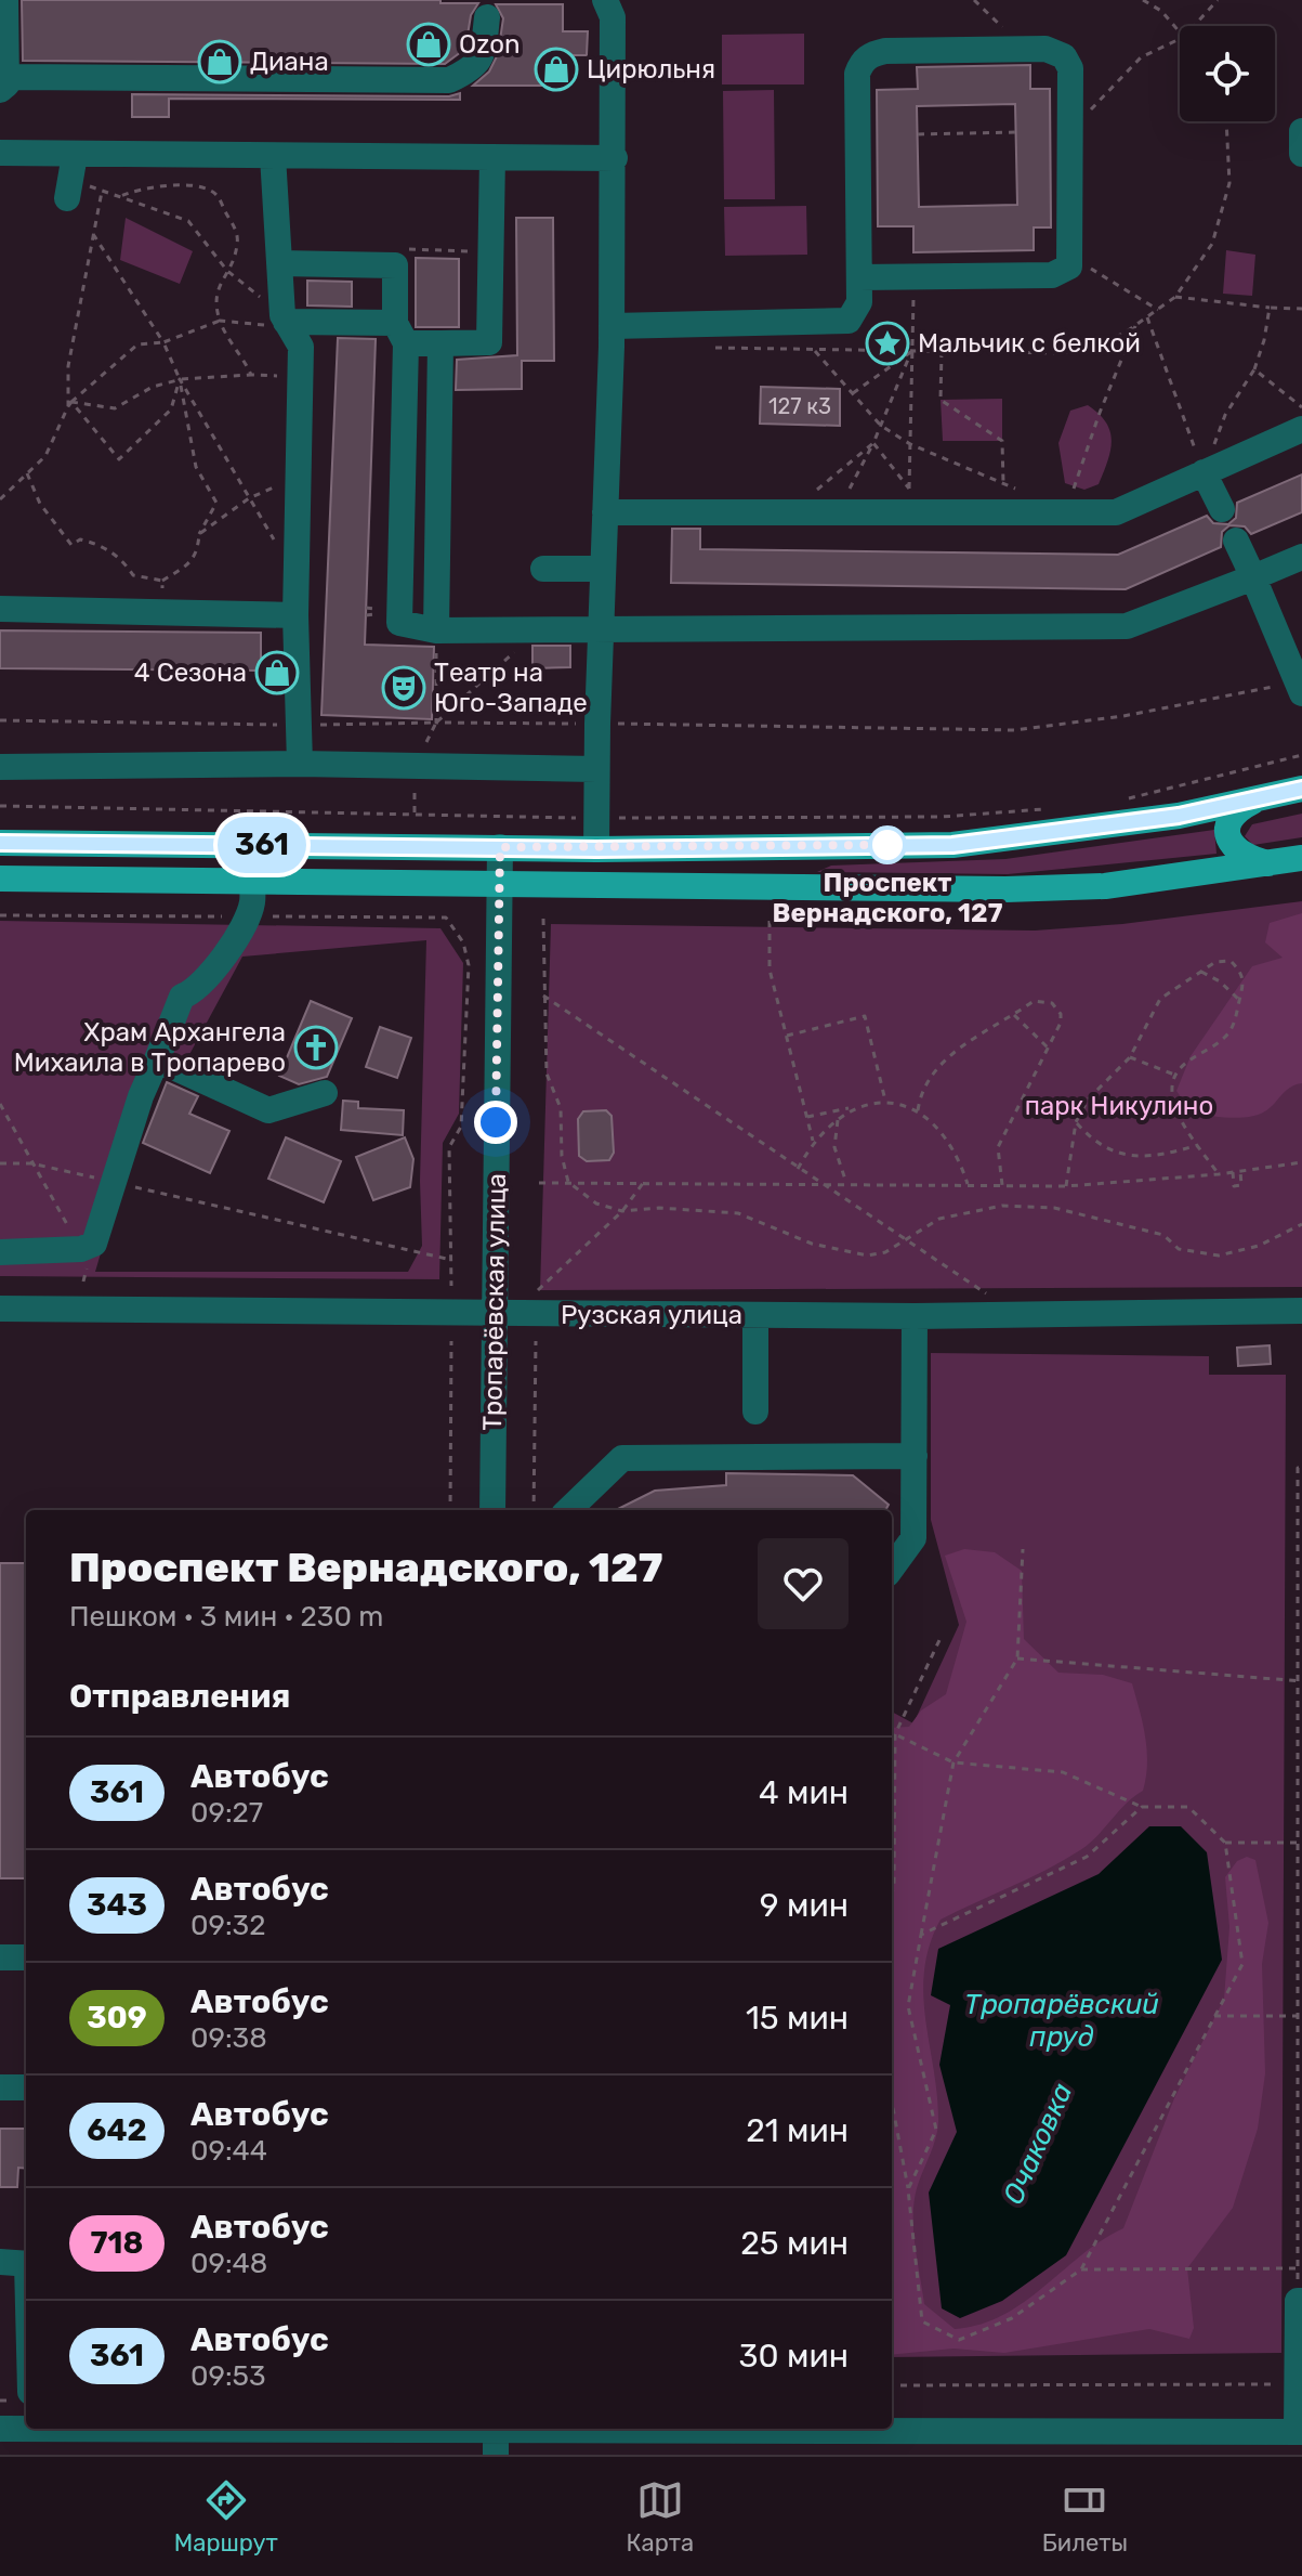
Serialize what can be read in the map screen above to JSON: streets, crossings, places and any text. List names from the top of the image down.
{
  "streets": {
    "street": ["Тропарёвская улица", "Рузская улица"]
  },
  "crossings": [
    ["Тропарёвская улица", "Рузская улица"]
  ],
  "water": ["Тропарёвский пруд", "Очаковка"],
  "parks": ["парк Никулино"],
  "places": {
    "shop": [
      "Ozon",
      "Диана",
      "Цирюльня",
      "4 Сезона"
    ],
    "place": ["Мальчик с белкой"],
    "theatre": ["Театр на Юго-Западе"],
    "other": ["Проспект Вернадского, 127"],
    "church": ["Храм Архангела Михаила в Тропарево"]
  },
  "lines": ["bus line 361"],
  "house_numbers": ["127 к3"],
  "page": {
    "on_map": "361",
    "heading": [
      ["Проспект Вернадского, 127", "Пешком · 3 мин · 230 m"],
      "Отправления"
    ],
    "list": [
      {
        "mark": "361",
        "name": "Автобус",
        "note": "09:27",
        "value": "4 мин"
      },
      {
        "mark": "343",
        "name": "Автобус",
        "note": "09:32",
        "value": "9 мин"
      },
      {
        "mark": "309",
        "name": "Автобус",
        "note": "09:38",
        "value": "15 мин"
      },
      {
        "mark": "642",
        "name": "Автобус",
        "note": "09:44",
        "value": "21 мин"
      },
      {
        "mark": "718",
        "name": "Автобус",
        "note": "09:48",
        "value": "25 мин"
      },
      {
        "mark": "361",
        "name": "Автобус",
        "note": "09:53",
        "value": "30 мин"
      }
    ],
    "tabs": ["Маршрут", "Карта", "Билеты"]
  }
}
